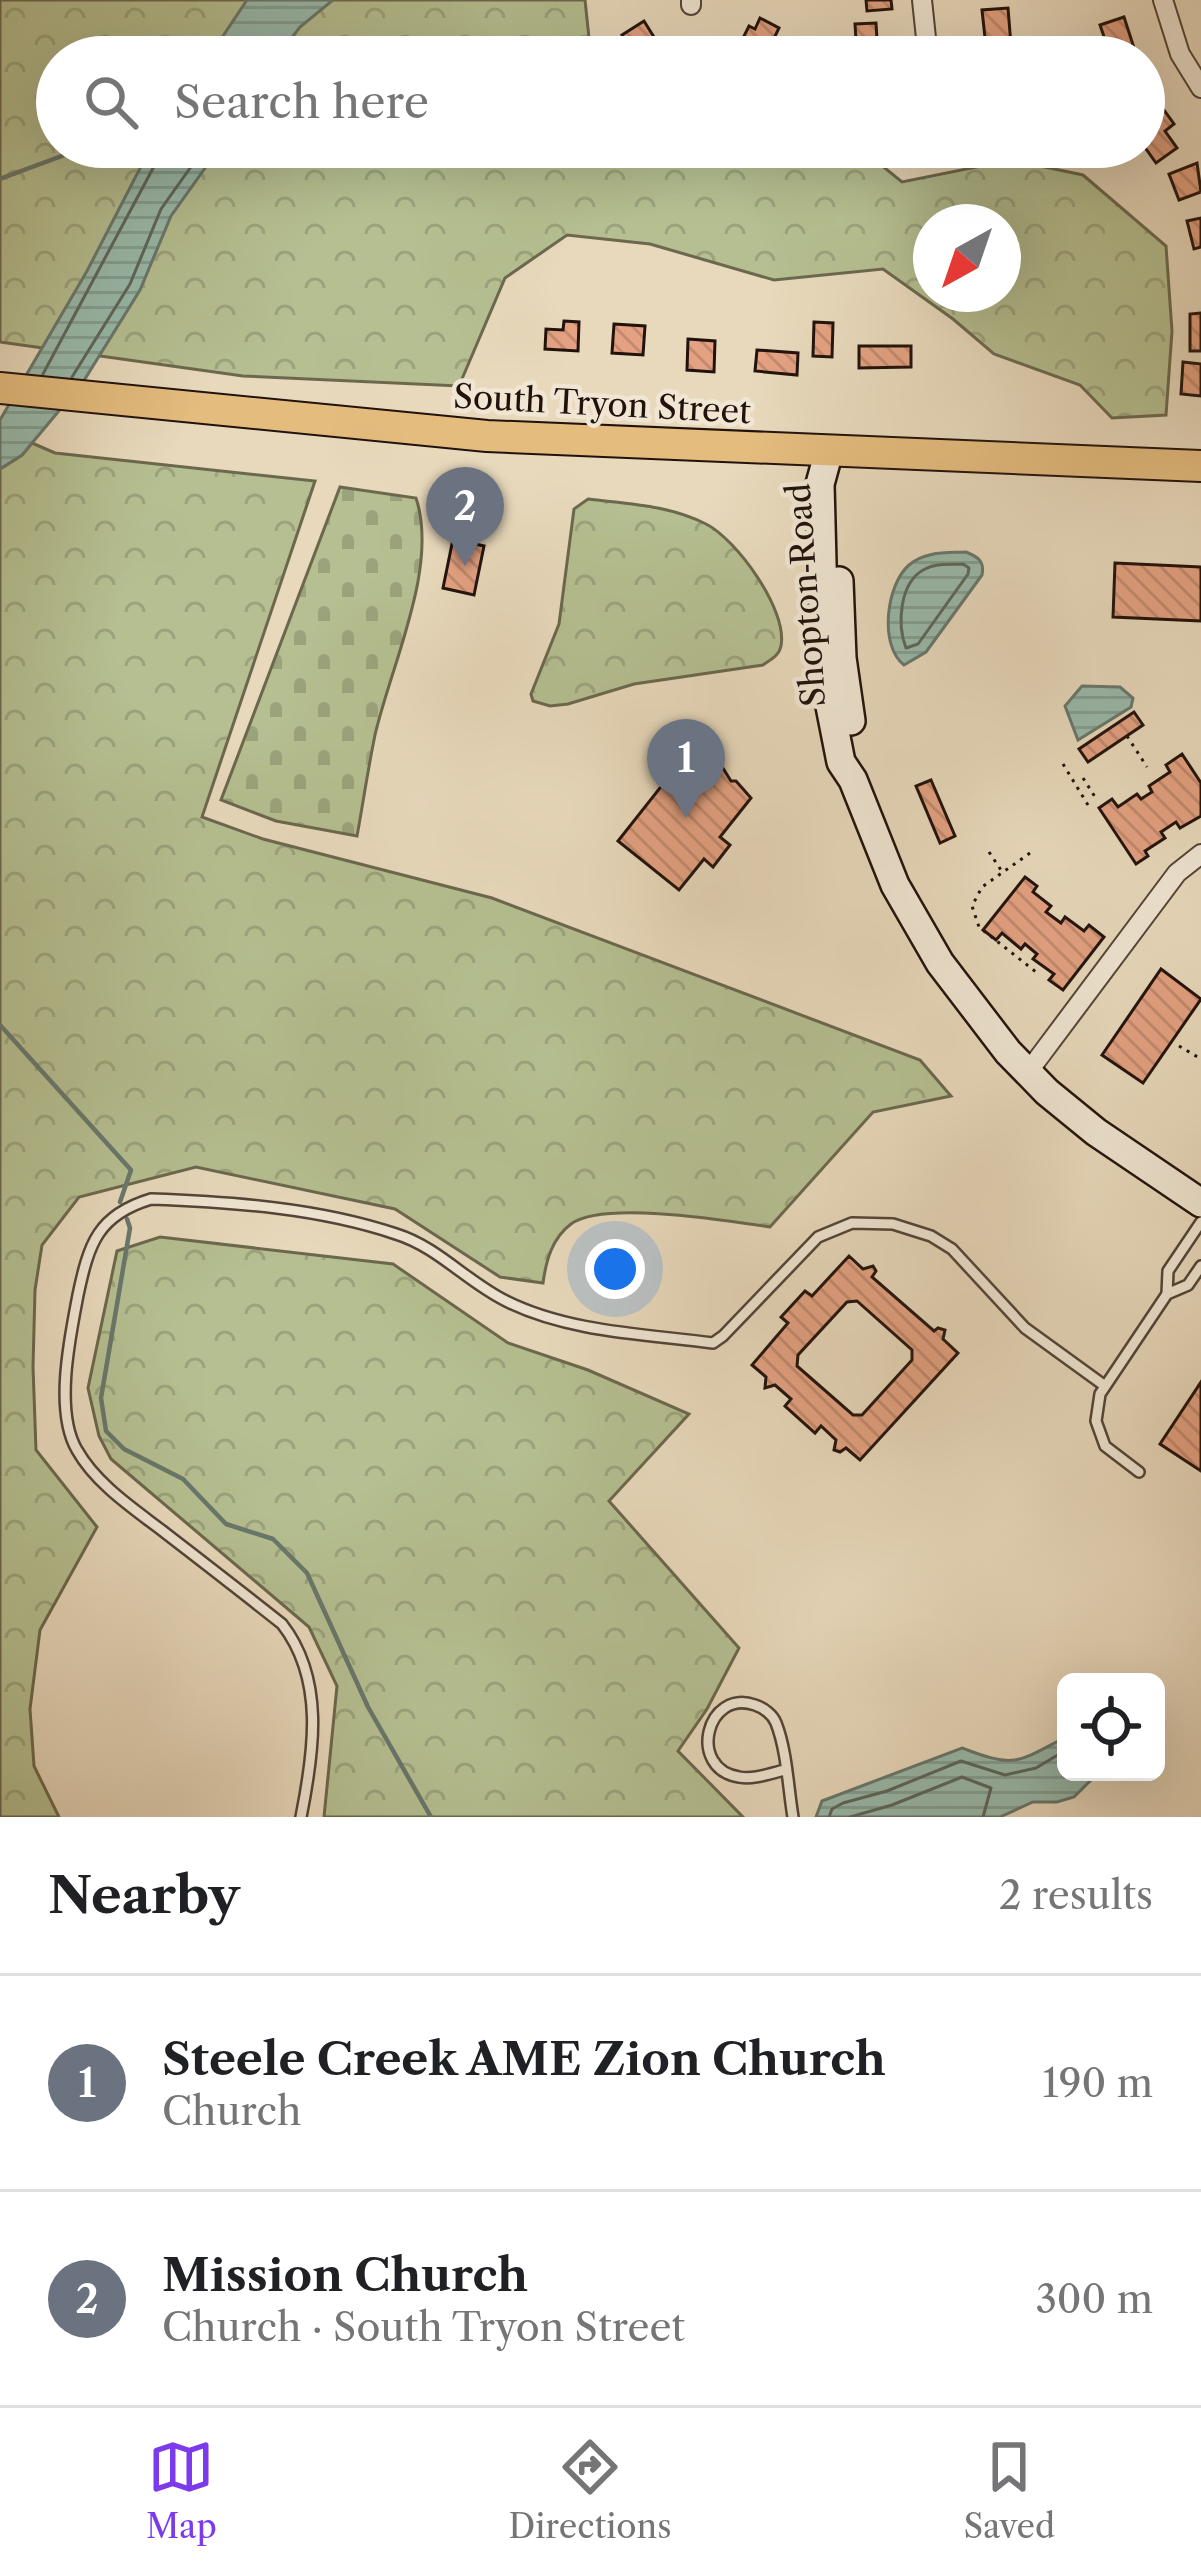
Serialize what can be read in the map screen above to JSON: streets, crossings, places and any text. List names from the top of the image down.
{
  "streets": {
    "main road": ["South Tryon Street"],
    "street": ["Shopton Road"]
  },
  "crossings": [
    ["South Tryon Street", "Shopton Road"]
  ],
  "north": "bottom left",
  "page": {
    "search": "Search here",
    "pins": ["2", "1"],
    "heading": ["Nearby", "2 results"],
    "list": [
      {
        "mark": "1",
        "name": "Steele Creek AME Zion Church",
        "note": "Church",
        "value": "190 m"
      },
      {
        "mark": "2",
        "name": "Mission Church",
        "note": "Church · South Tryon Street",
        "value": "300 m"
      }
    ],
    "nav": ["Map", "Directions", "Saved"]
  }
}
